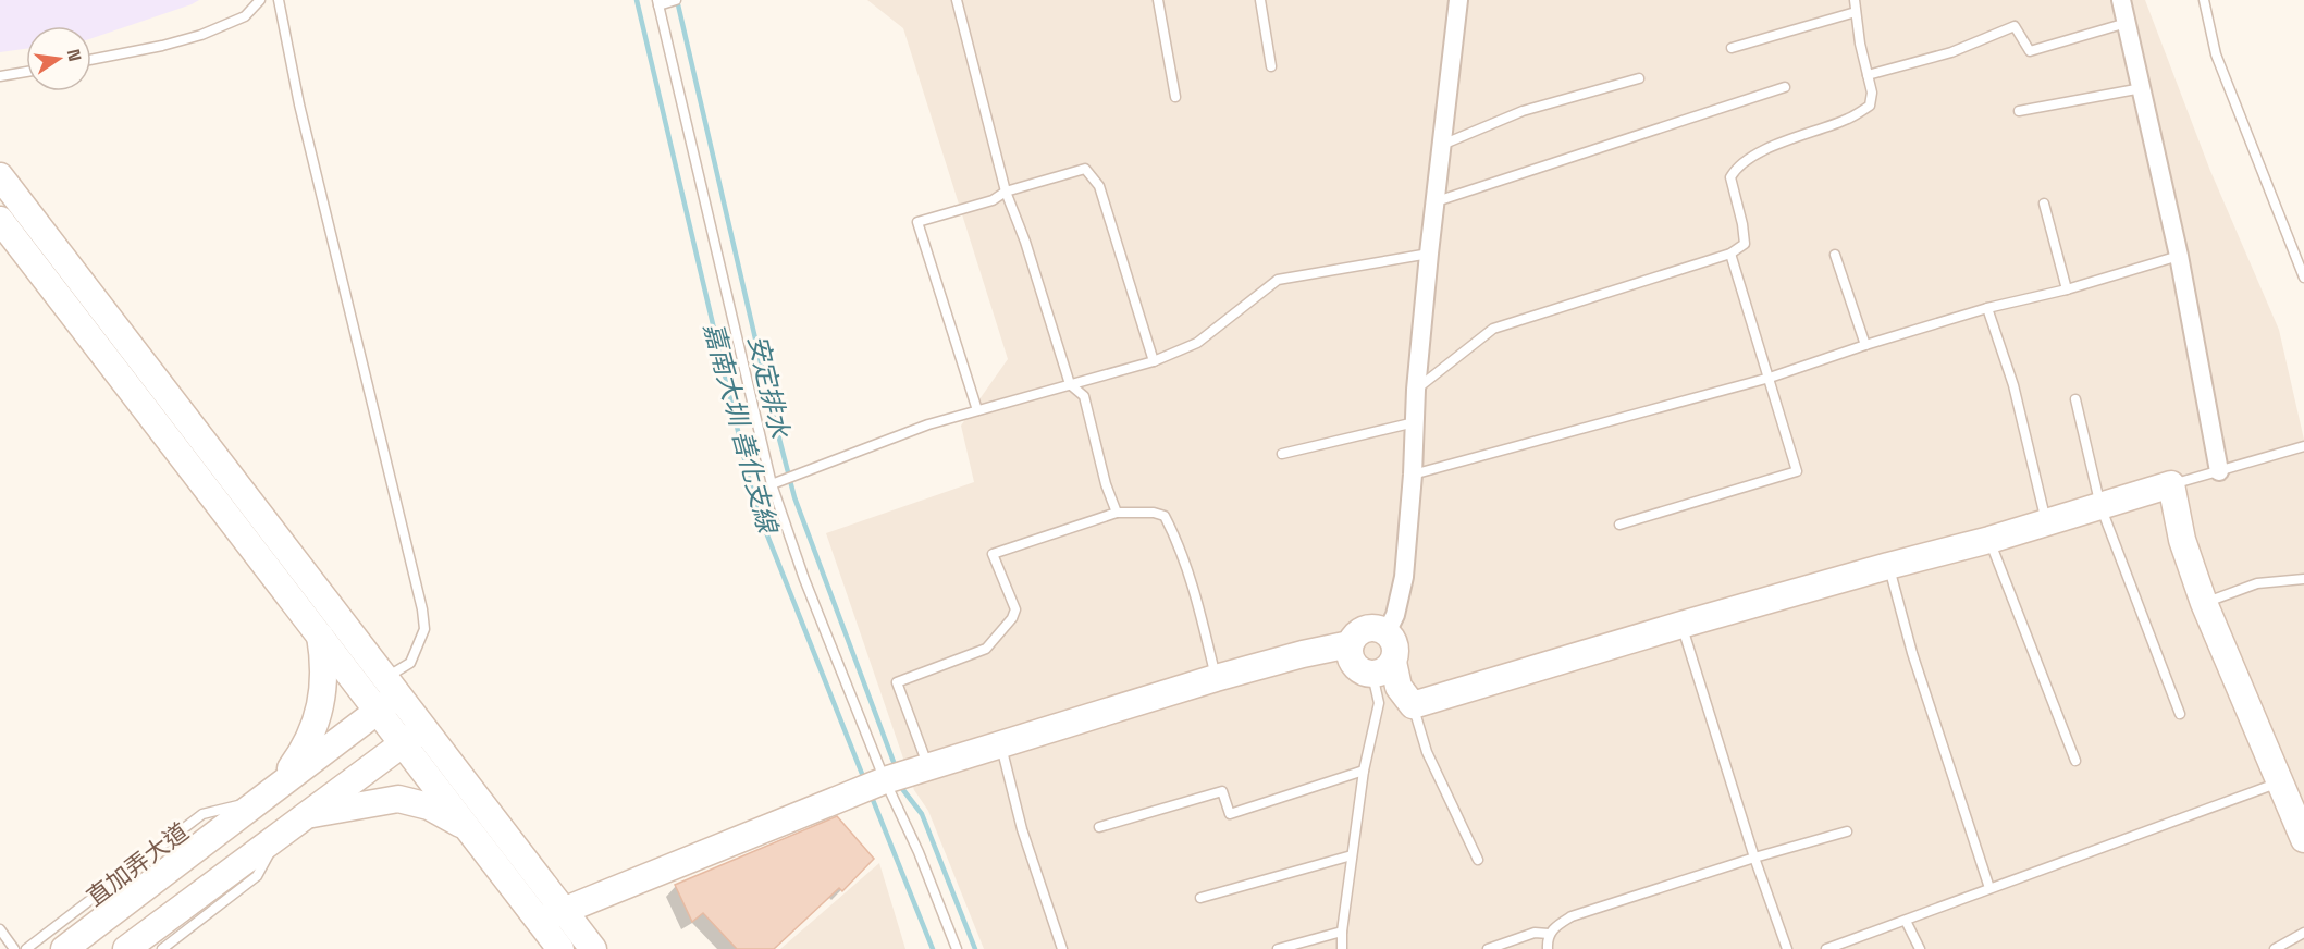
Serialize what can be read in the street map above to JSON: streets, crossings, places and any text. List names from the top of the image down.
{
  "streets": {
    "street": ["直加弄大道"]
  },
  "water": ["安定排水", "嘉南大圳 善化支線"],
  "north": "right"
}
